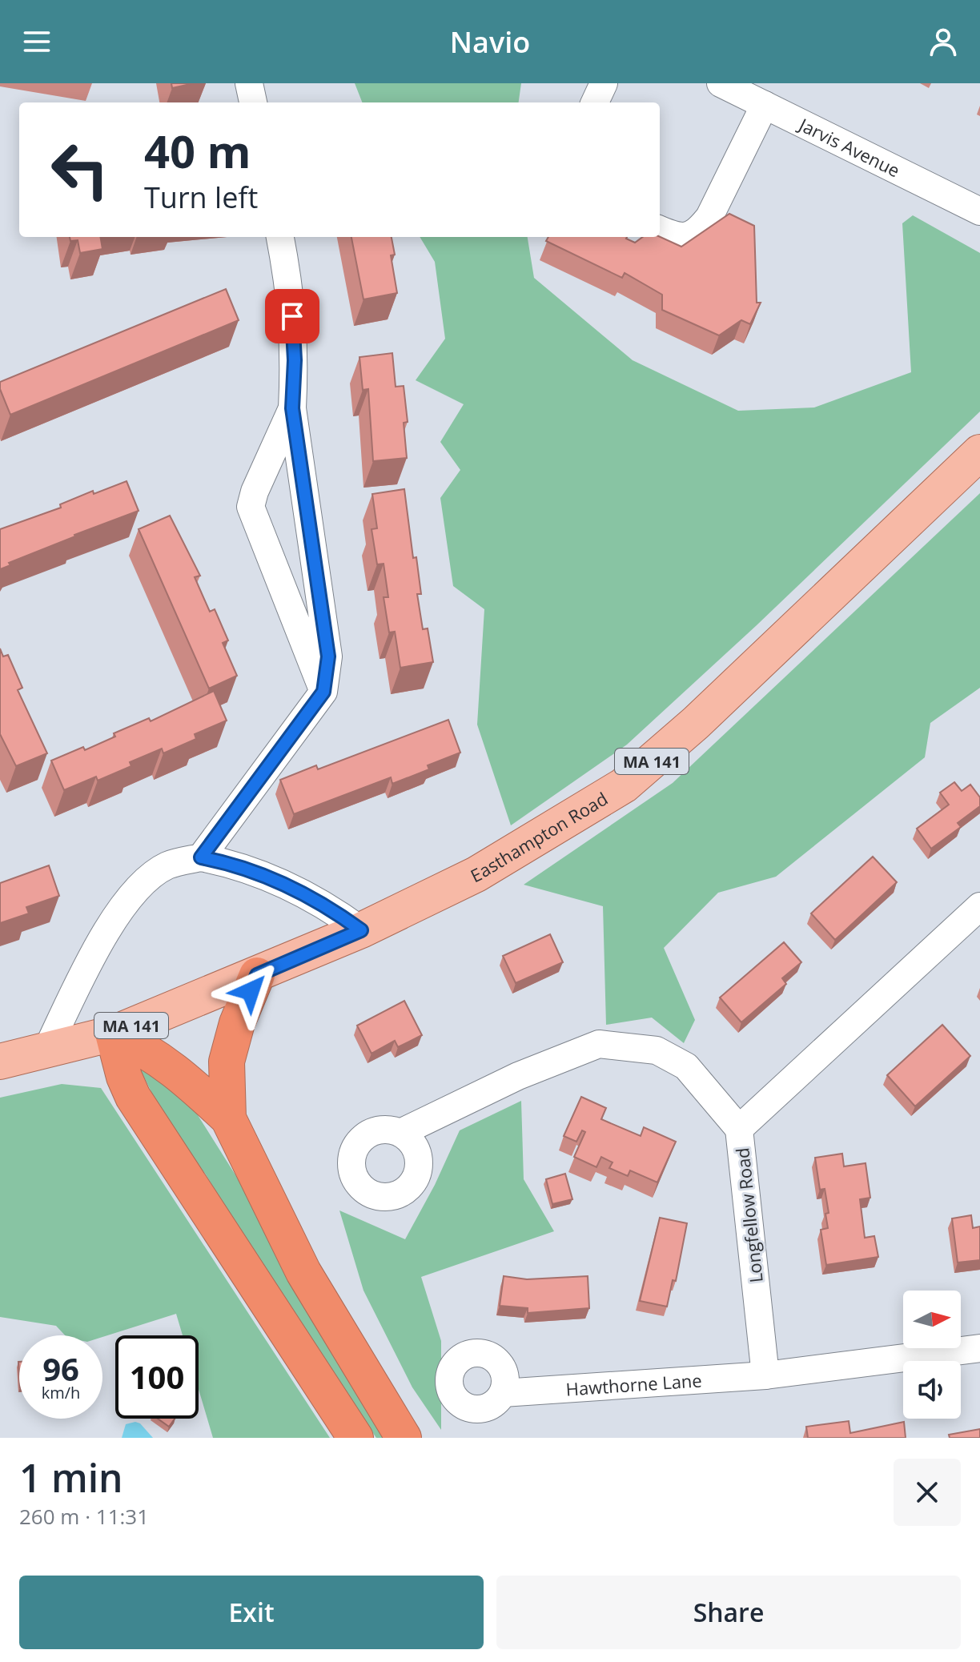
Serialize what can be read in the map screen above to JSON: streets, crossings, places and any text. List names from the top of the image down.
{
  "streets": {
    "main road": ["MA 141", "Easthampton Road"],
    "street": ["Jarvis Avenue", "Longfellow Road", "Hawthorne Lane"]
  },
  "crossings": [
    ["Longfellow Road", "Hawthorne Lane"]
  ],
  "north": "right",
  "page": {
    "header": "Navio",
    "turn": ["40 m", "Turn left"],
    "speed": "96 km/h",
    "limit": "100",
    "heading": ["1 min", "260 m · 11:31"],
    "buttons": ["Exit", "Share"]
  }
}
